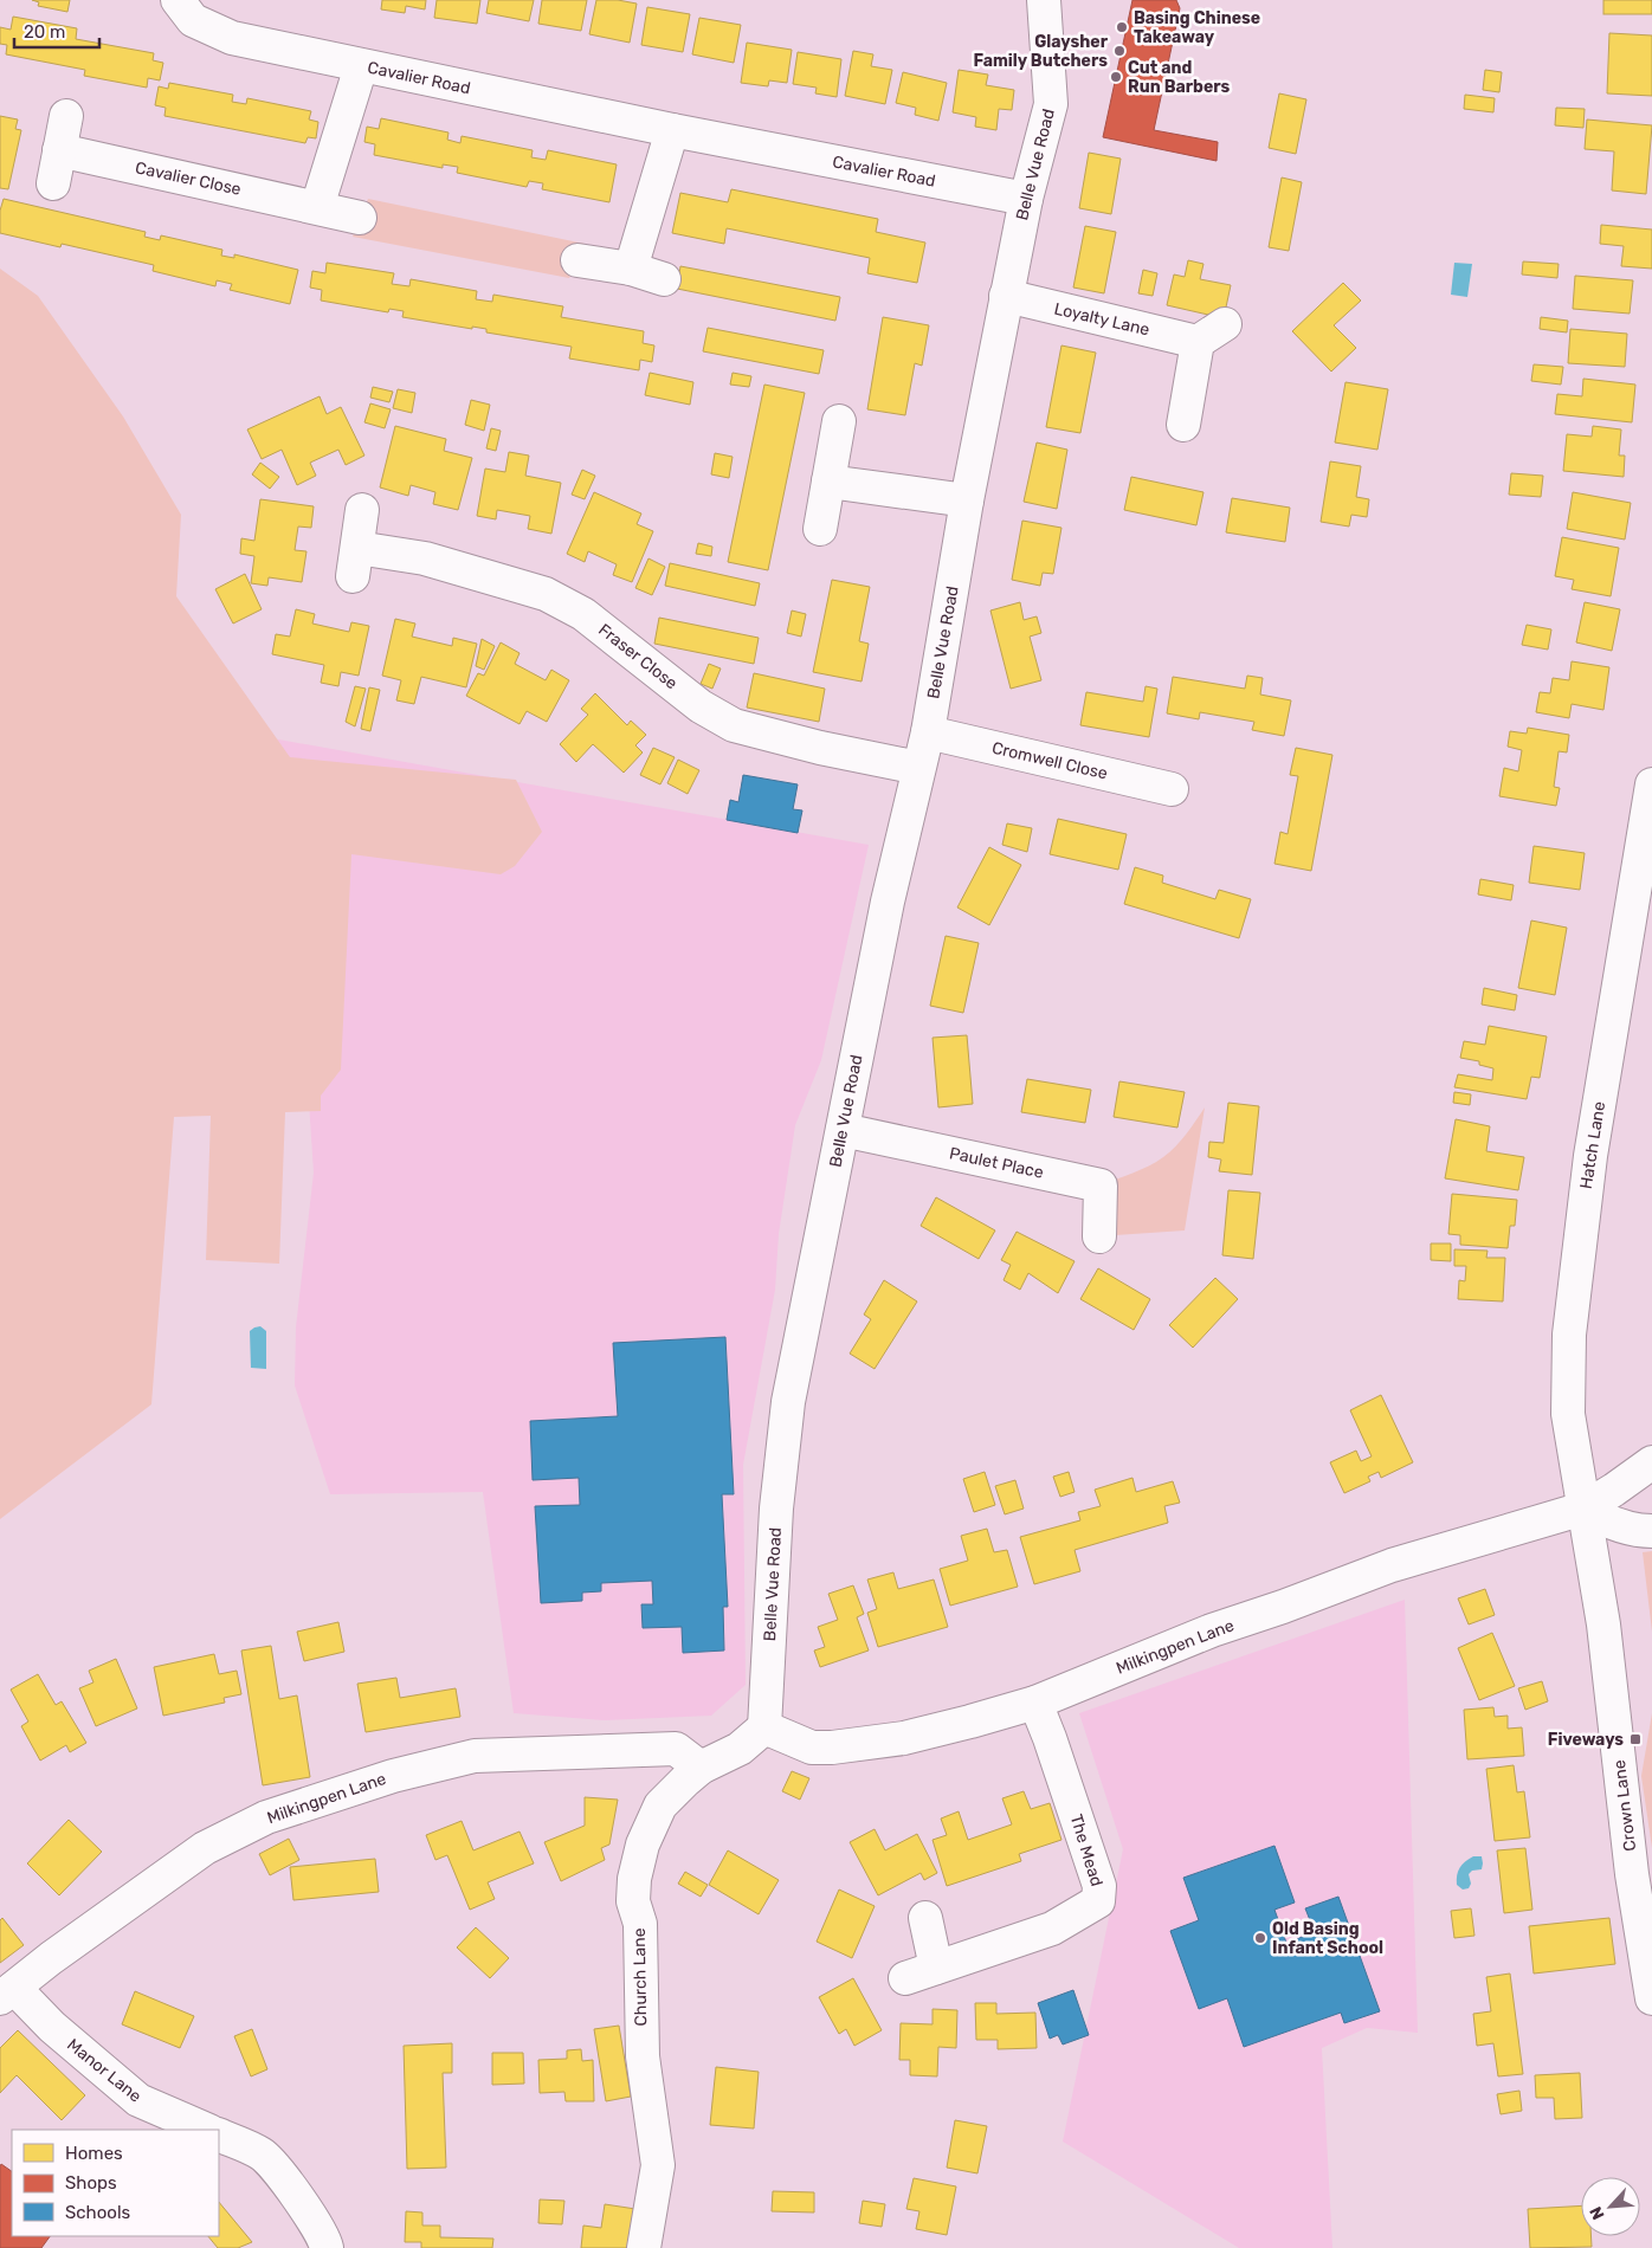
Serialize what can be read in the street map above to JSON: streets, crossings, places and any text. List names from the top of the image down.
{
  "streets": {
    "street": [
      "Cavalier Road",
      "Belle Vue Road",
      "Cavalier Close",
      "Loyalty Lane",
      "Fraser Close",
      "Cromwell Close",
      "Hatch Lane",
      "Paulet Place",
      "Milkingpen Lane",
      "Crown Lane",
      "The Mead",
      "Church Lane",
      "Manor Lane"
    ]
  },
  "crossings": [
    ["Cavalier Road", "Belle Vue Road"],
    ["Belle Vue Road", "Loyalty Lane"],
    ["Belle Vue Road", "Fraser Close"],
    ["Belle Vue Road", "Cromwell Close"],
    ["Belle Vue Road", "Paulet Place"],
    ["Belle Vue Road", "Milkingpen Lane"],
    ["Belle Vue Road", "Church Lane"],
    ["Hatch Lane", "Milkingpen Lane"],
    ["Hatch Lane", "Crown Lane"],
    ["Milkingpen Lane", "Crown Lane"],
    ["Milkingpen Lane", "The Mead"],
    ["Milkingpen Lane", "Church Lane"],
    ["Milkingpen Lane", "Manor Lane"]
  ],
  "places": {
    "other": [
      "Basing Chinese Takeaway",
      "Glaysher Family Butchers",
      "Cut and Run Barbers",
      "Old Basing Infant School"
    ],
    "transit": ["Fiveways"]
  },
  "legend": ["Homes", "Shops", "Schools"],
  "scale_bar": "20 m",
  "north": "bottom left"
}
